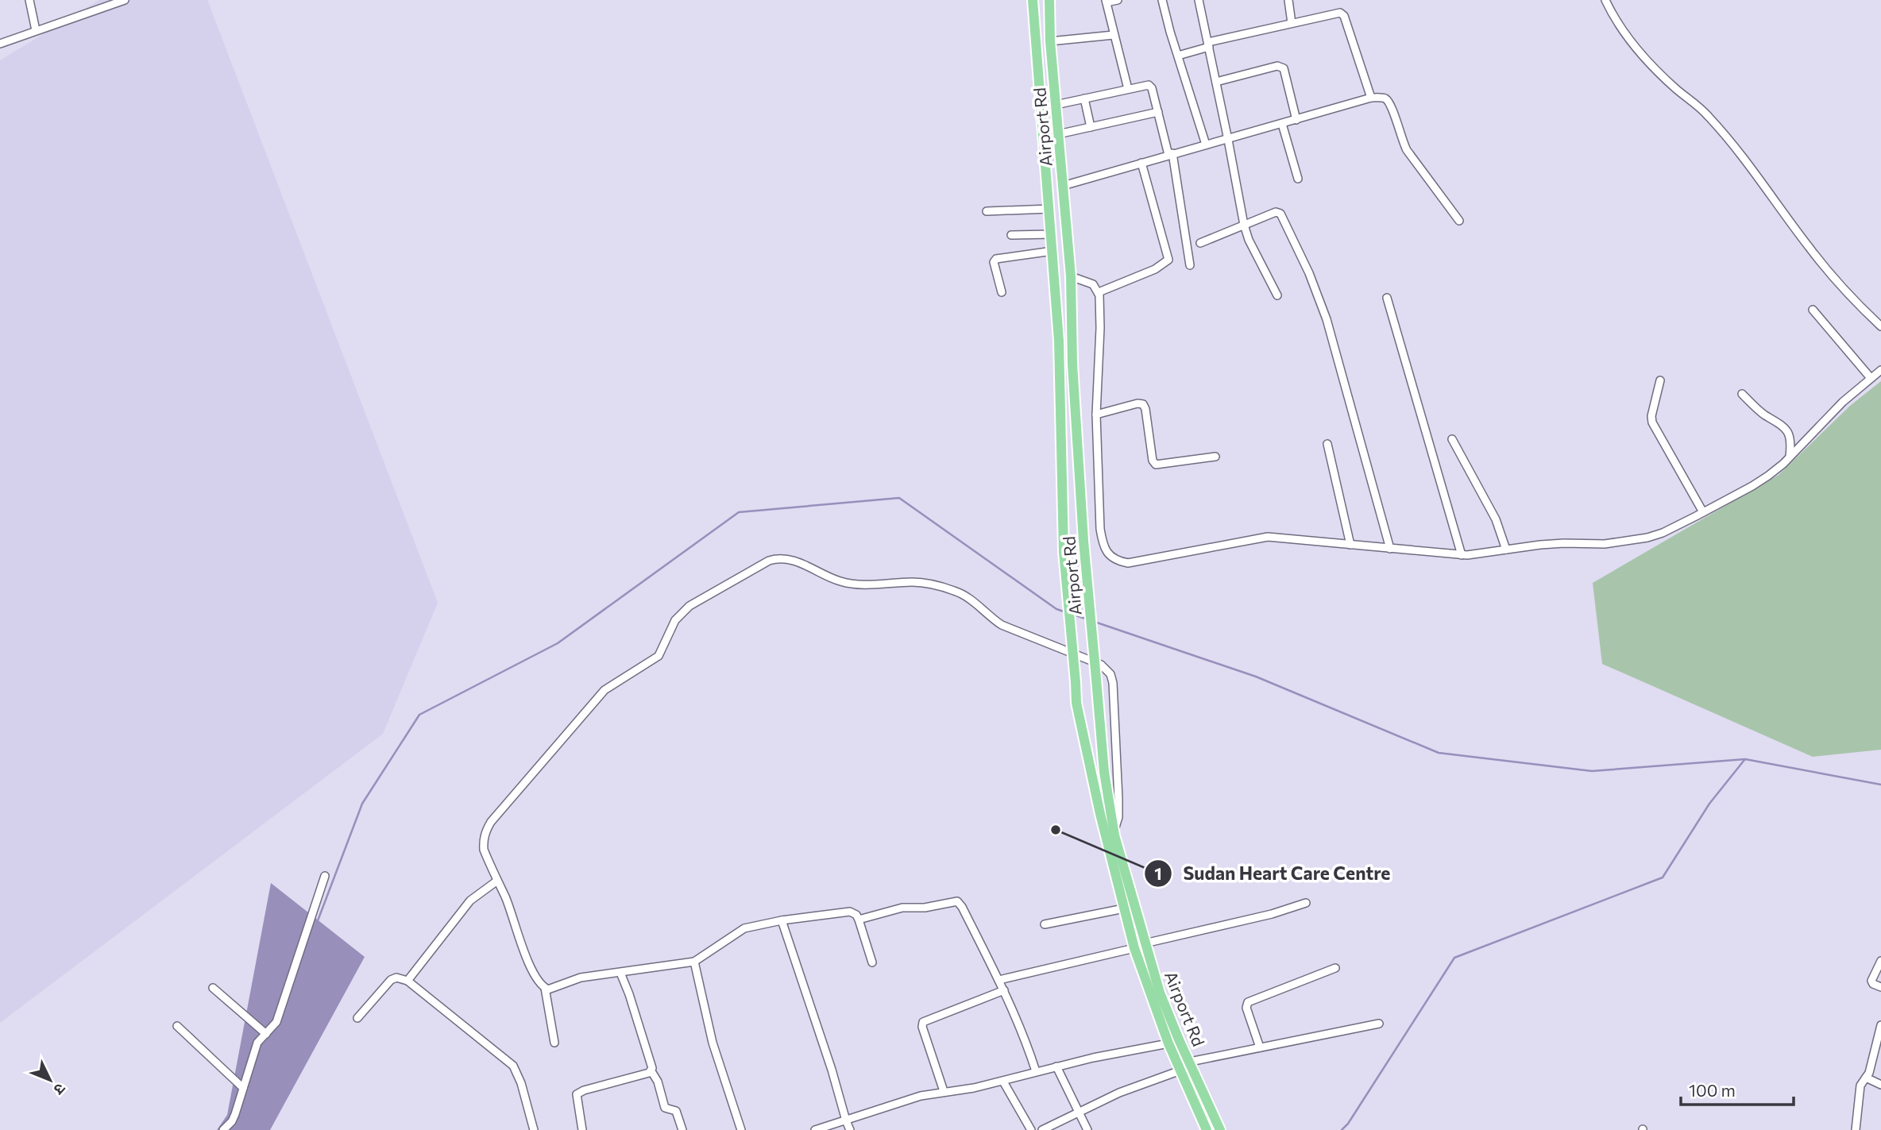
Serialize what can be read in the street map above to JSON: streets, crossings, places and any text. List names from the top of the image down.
{
  "streets": {
    "main road": ["Airport Rd"]
  },
  "places": ["Sudan Heart Care Centre"],
  "scale_bar": "100 m",
  "north": "bottom right"
}
